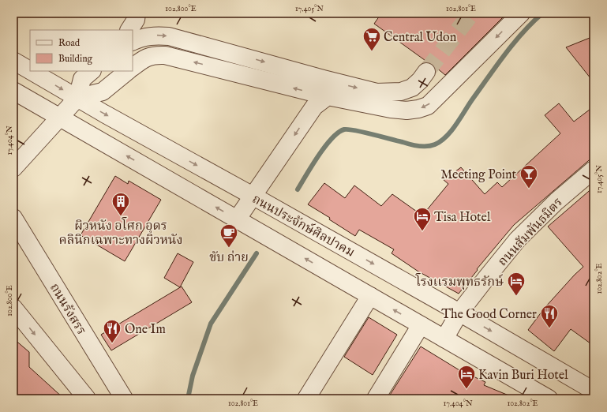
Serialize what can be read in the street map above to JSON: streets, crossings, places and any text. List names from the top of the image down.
{
  "streets": {
    "street": ["ถนนประจักษ์ศิลปาคม", "ถนนสัมพันธมิตร", "ถนนรังสรร"]
  },
  "crossings": [
    ["ถนนประจักษ์ศิลปาคม", "ถนนสัมพันธมิตร"]
  ],
  "places": {
    "supermarket": ["Central Udon"],
    "bar": ["Meeting Point"],
    "building": ["ผิวหนัง อโศก อุดร คลินิกเฉพาะทางผิวหนัง"],
    "hotel": ["Tisa Hotel", "โรงเเรมพุทธรักษ์", "Kavin Buri Hotel"],
    "cafe": ["ขับ ถ่าย"],
    "restaurant": ["The Good Corner", "One Im"]
  },
  "legend": ["Road", "Building"],
  "coordinates": [
    "102.800°E",
    "17.405°N",
    "102.801°E",
    "17.404°N",
    "102.802°E"
  ]
}
